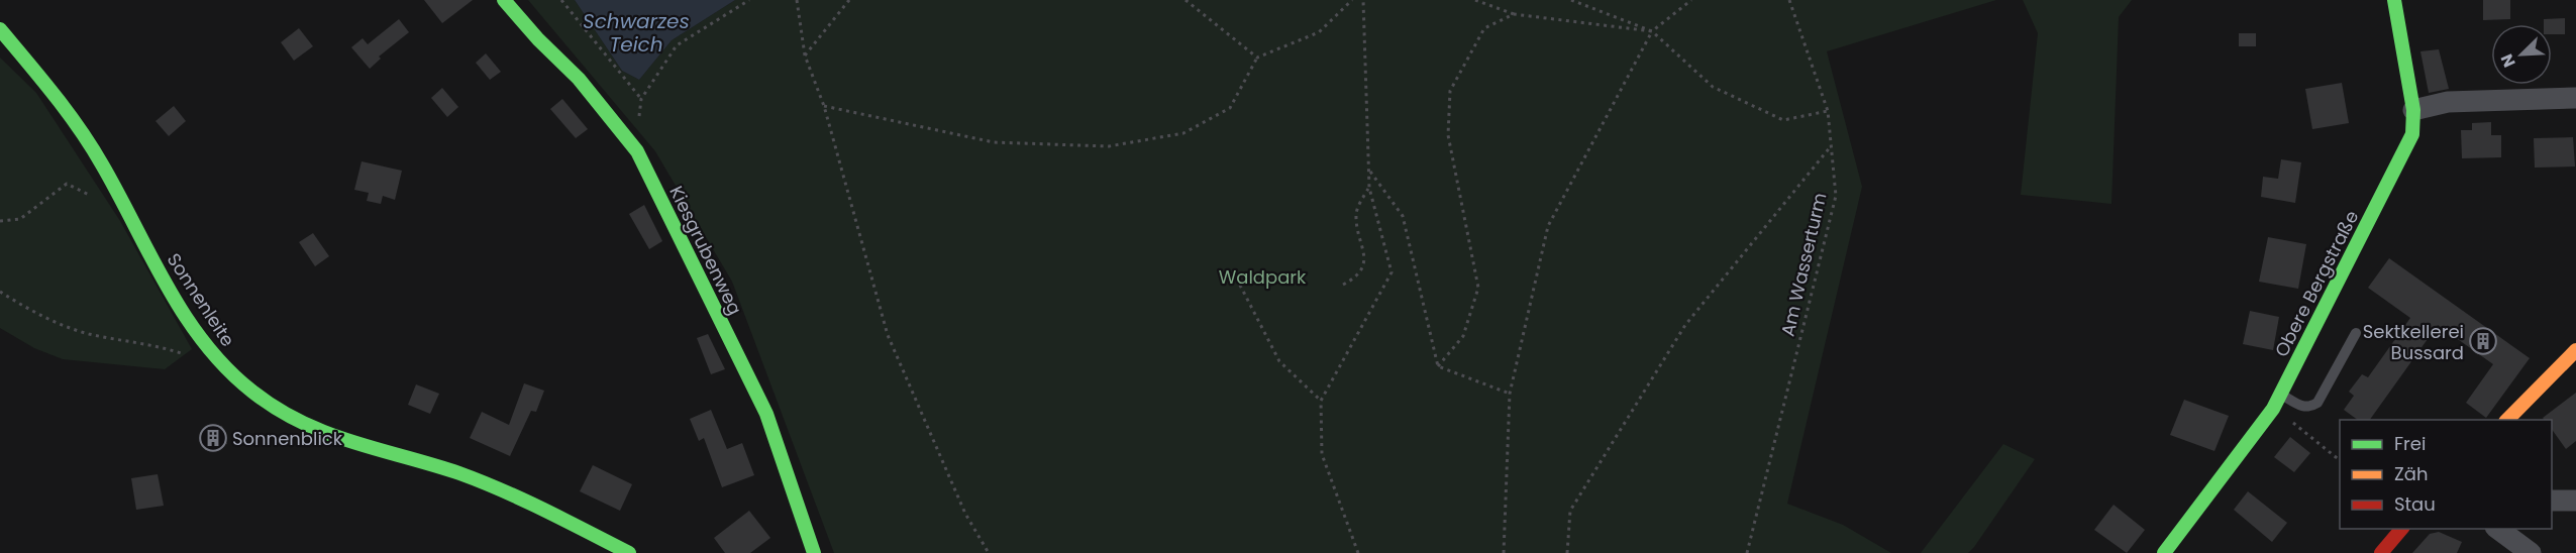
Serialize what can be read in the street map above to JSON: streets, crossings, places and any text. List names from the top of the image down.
{
  "streets": {
    "street": ["Kiesgrubenweg", "Obere Bergstraße", "Sonnenleite"],
    "path": ["Am Wasserturm"]
  },
  "water": ["Schwarzes Teich"],
  "parks": ["Waldpark"],
  "places": {
    "building": ["Sektkellerei Bussard", "Sonnenblick"]
  },
  "legend": ["Frei", "Zäh", "Stau"],
  "north": "bottom left"
}
